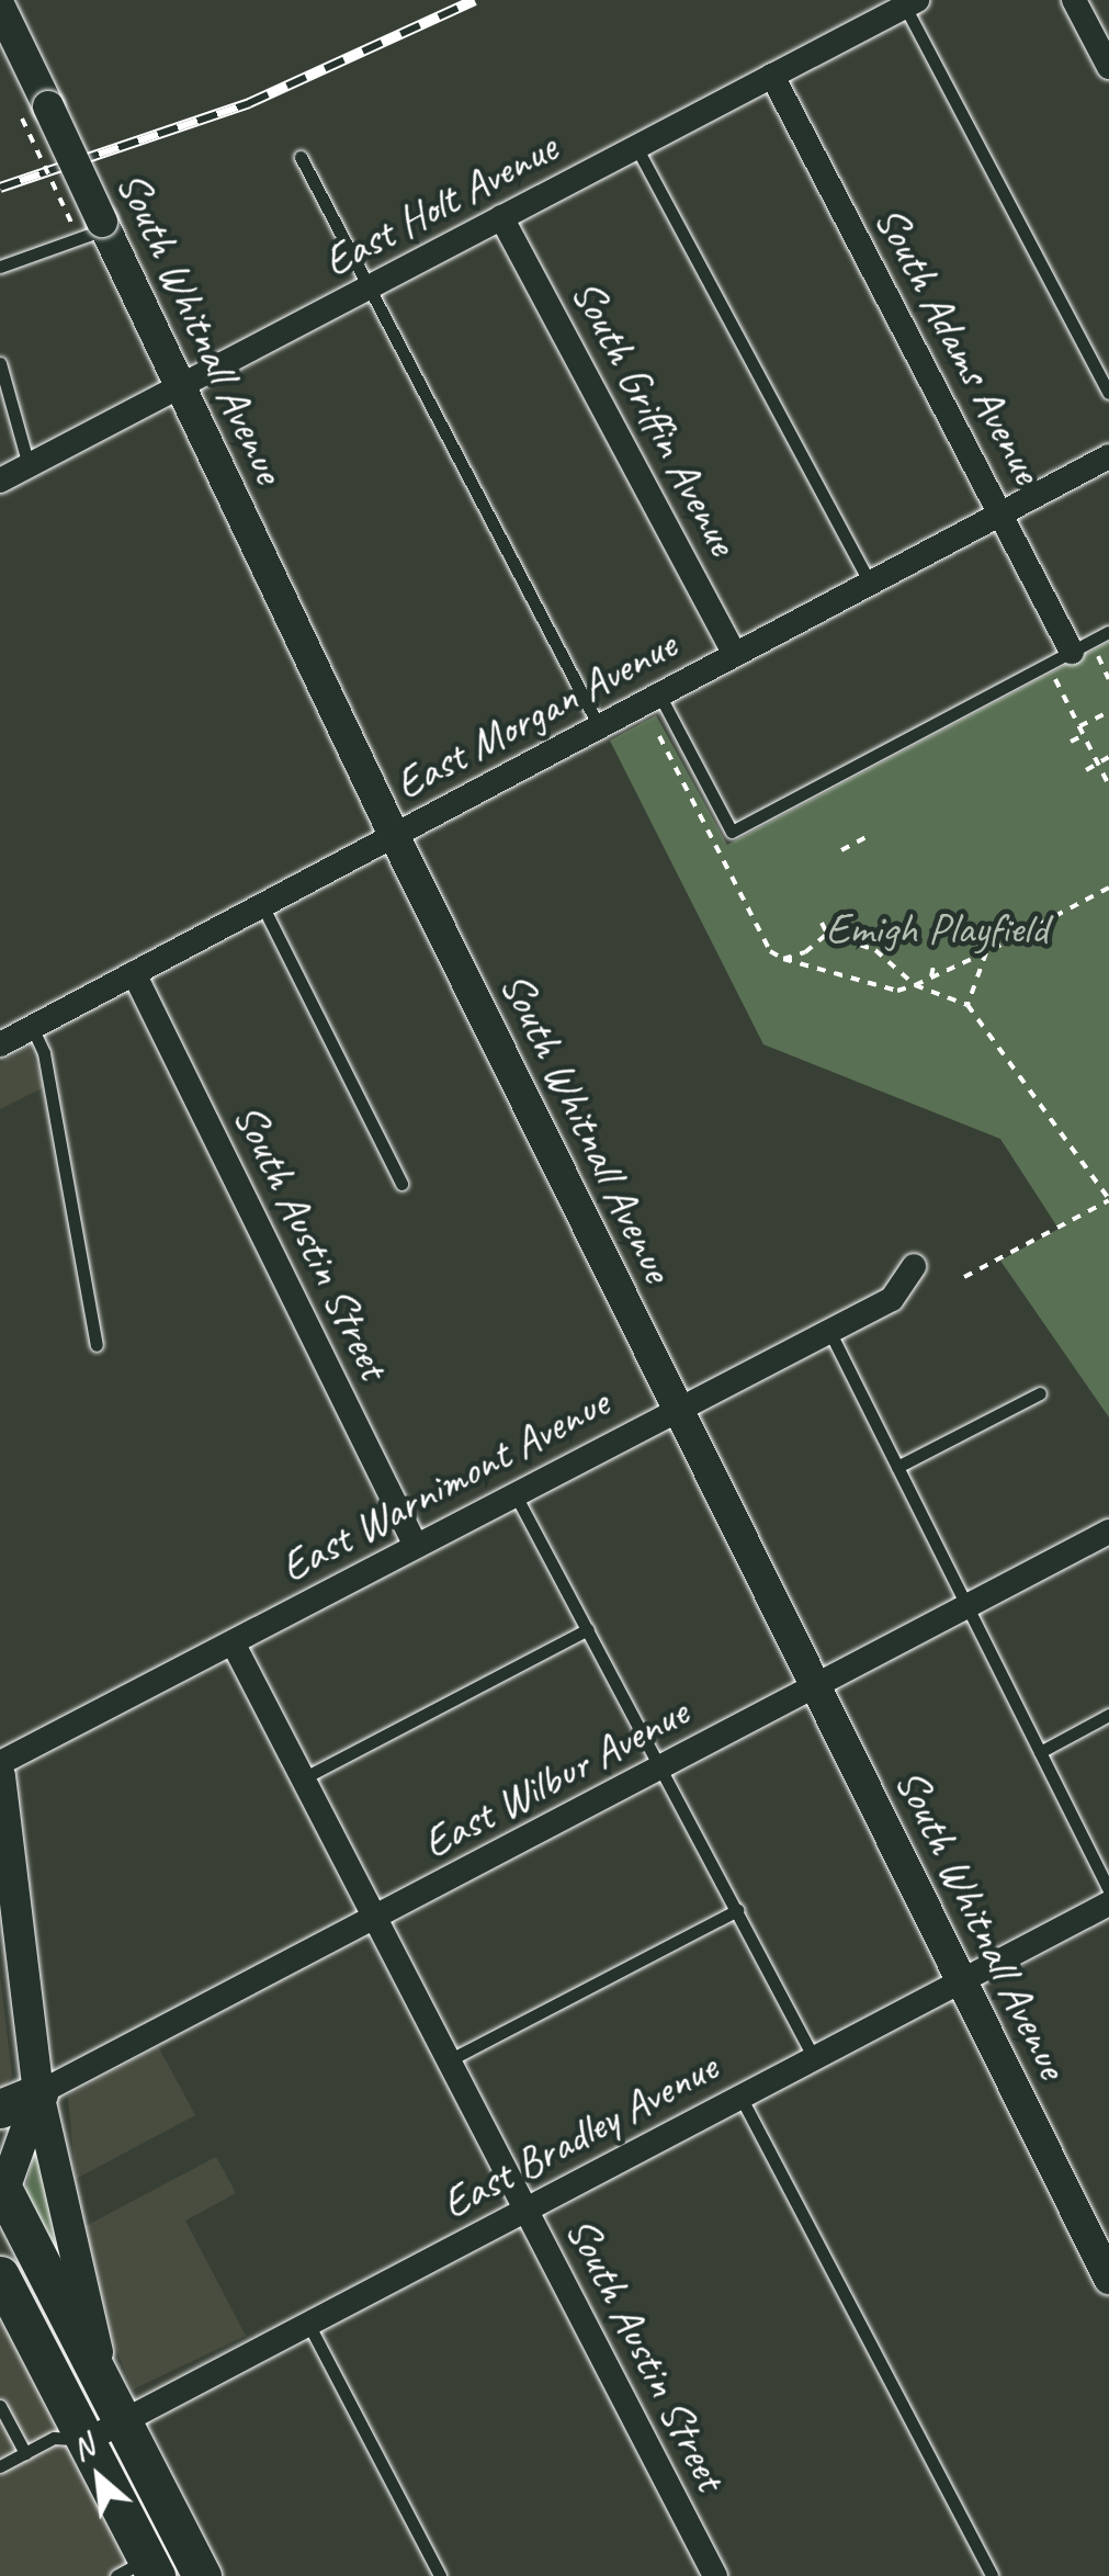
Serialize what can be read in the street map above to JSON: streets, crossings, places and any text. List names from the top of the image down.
{
  "streets": {
    "street": [
      "East Holt Avenue",
      "South Whitnall Avenue",
      "South Adams Avenue",
      "South Griffin Avenue",
      "East Morgan Avenue",
      "South Austin Street",
      "East Warnimont Avenue",
      "East Wilbur Avenue",
      "East Bradley Avenue"
    ]
  },
  "crossings": [
    ["East Holt Avenue", "South Whitnall Avenue"],
    ["East Holt Avenue", "South Adams Avenue"],
    ["East Holt Avenue", "South Griffin Avenue"],
    ["South Whitnall Avenue", "East Morgan Avenue"],
    ["South Whitnall Avenue", "East Warnimont Avenue"],
    ["South Whitnall Avenue", "East Wilbur Avenue"],
    ["South Whitnall Avenue", "East Bradley Avenue"],
    ["South Adams Avenue", "East Morgan Avenue"],
    ["South Griffin Avenue", "East Morgan Avenue"],
    ["East Morgan Avenue", "South Austin Street"],
    ["South Austin Street", "East Warnimont Avenue"],
    ["South Austin Street", "East Wilbur Avenue"],
    ["South Austin Street", "East Bradley Avenue"]
  ],
  "parks": ["Emigh Playfield"],
  "north": "top left"
}
